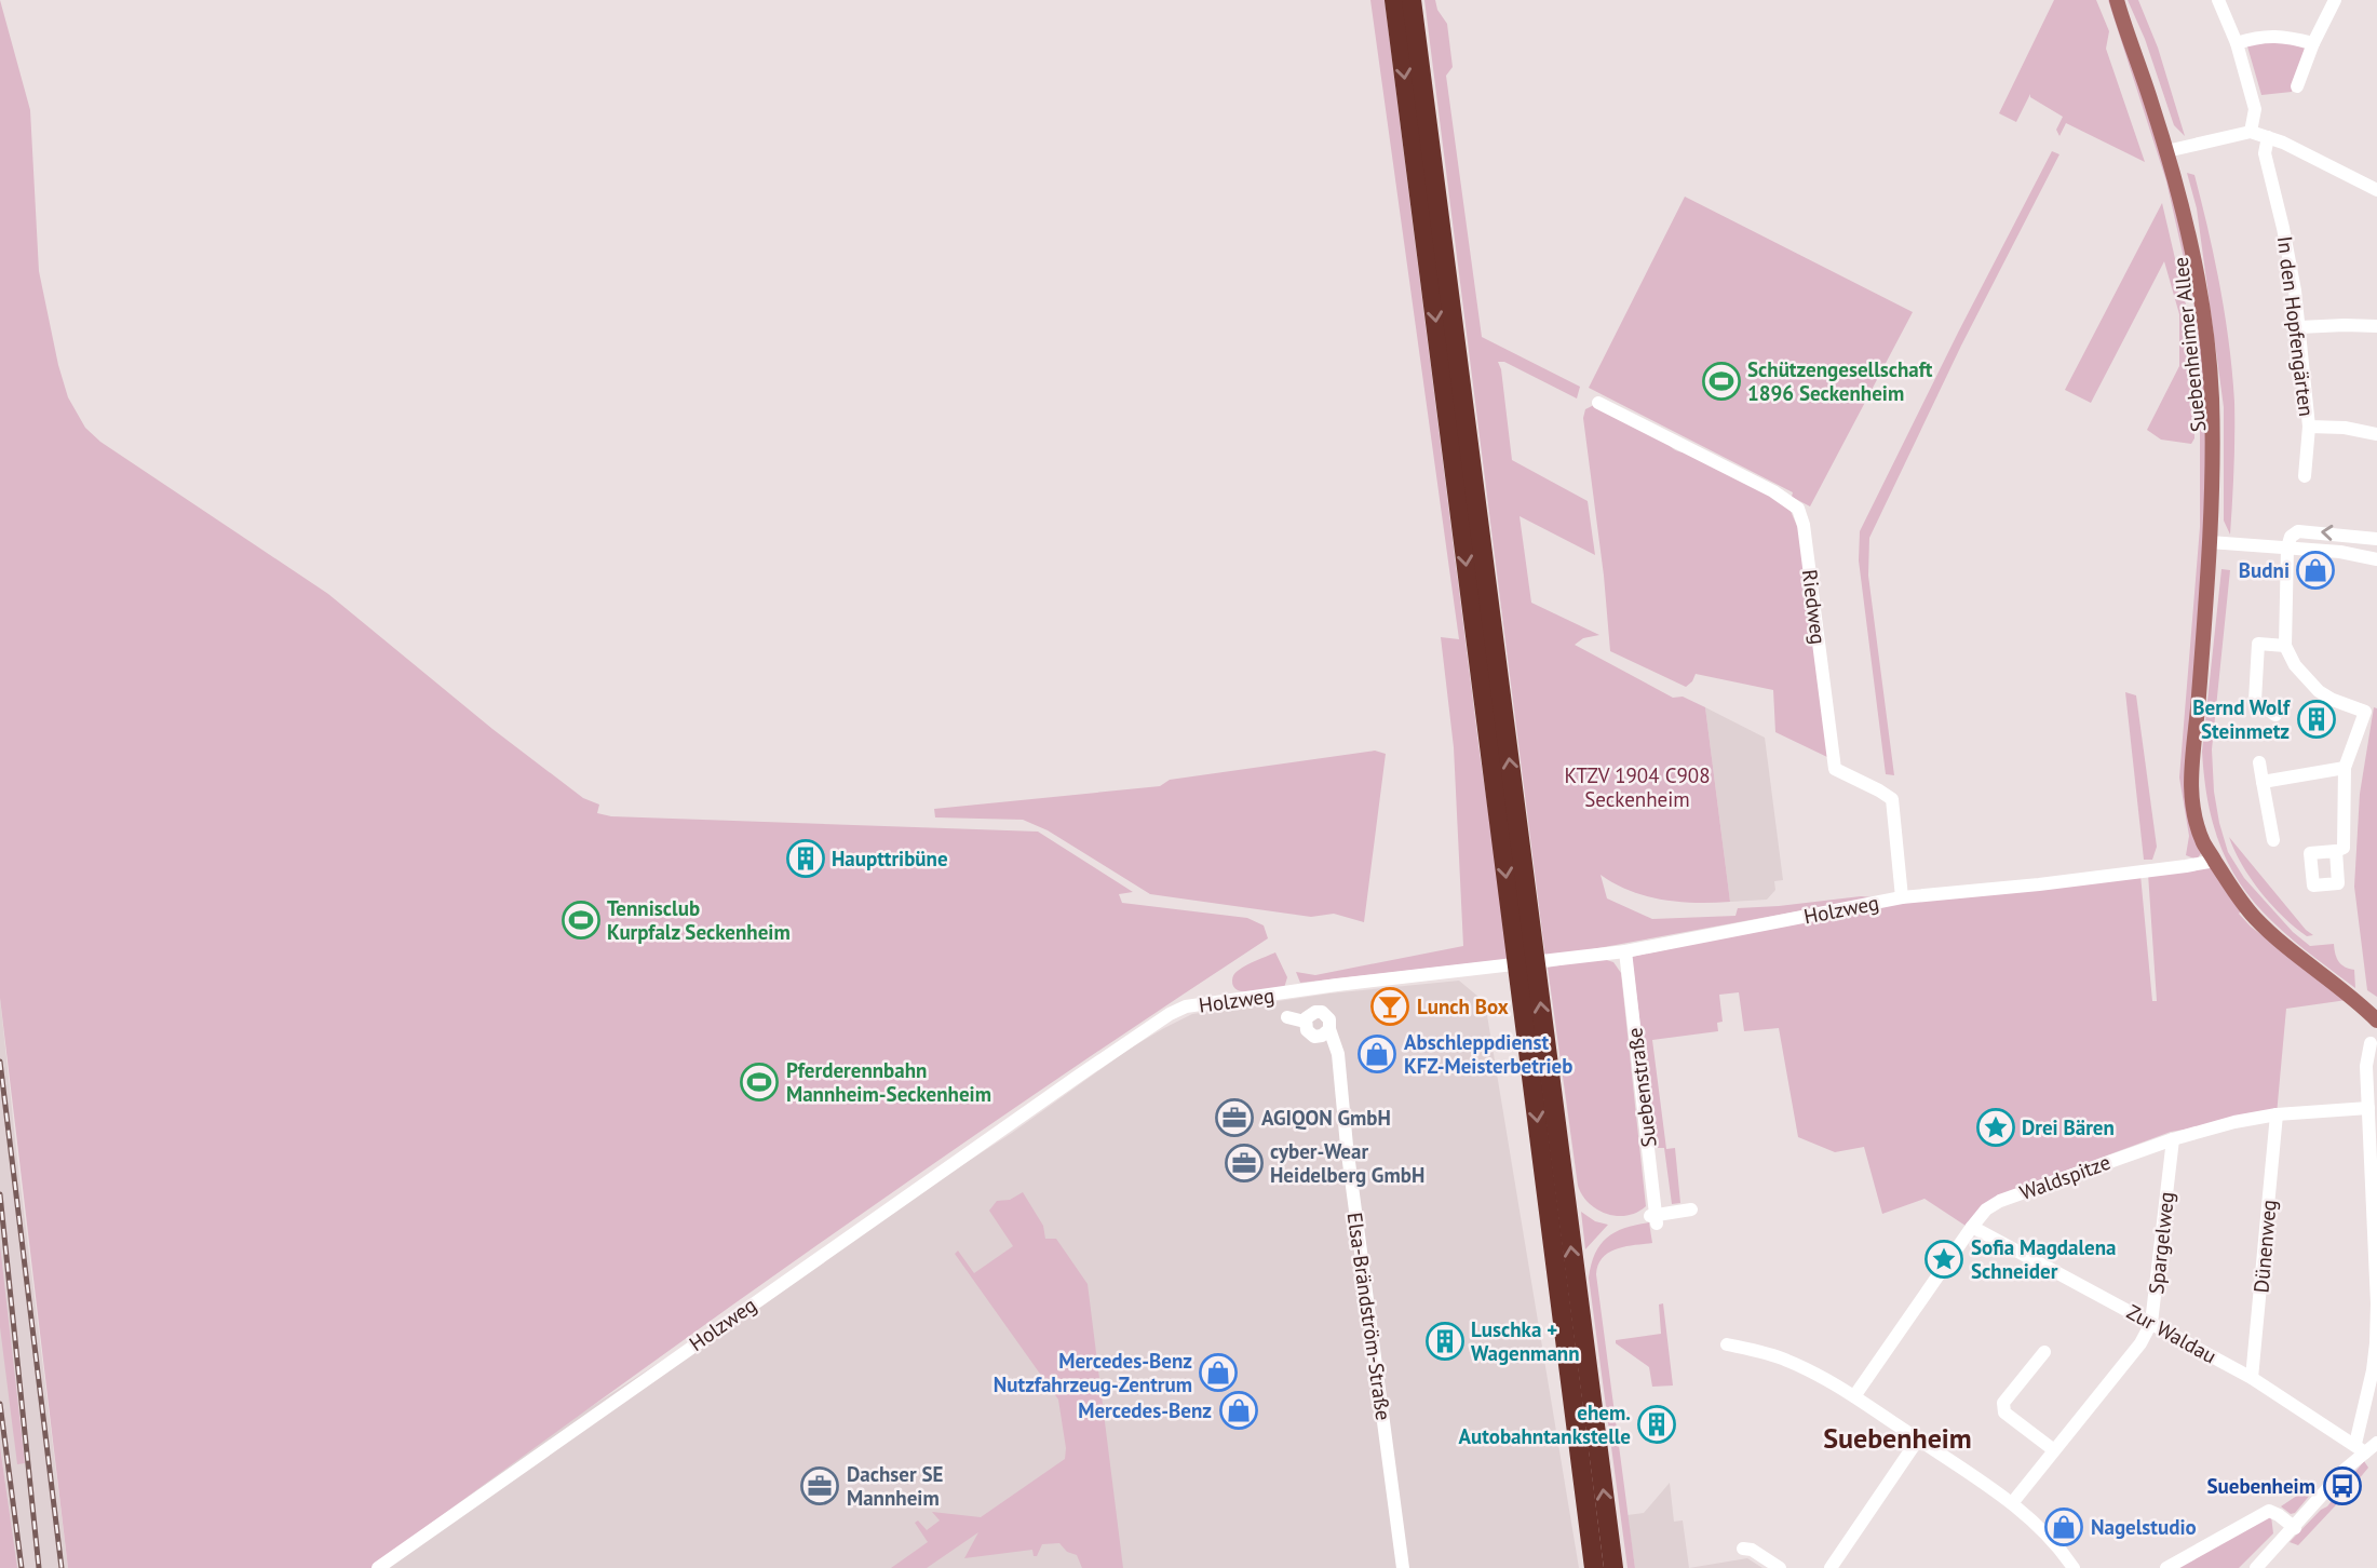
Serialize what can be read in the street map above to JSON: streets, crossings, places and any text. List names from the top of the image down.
{
  "streets": {
    "main road": ["Suebenheimer Allee"],
    "street": [
      "In den Hopfengärten",
      "Riedweg",
      "Holzweg",
      "Suebenstraße",
      "Waldspitze",
      "Spargelweg",
      "Dünenweg",
      "Elsa-Brändström-Straße",
      "Zur Waldau"
    ]
  },
  "crossings": [
    ["Suebenheimer Allee", "Holzweg"],
    ["Riedweg", "Holzweg"],
    ["Holzweg", "Suebenstraße"],
    ["Waldspitze", "Spargelweg"],
    ["Waldspitze", "Dünenweg"],
    ["Waldspitze", "Zur Waldau"],
    ["Spargelweg", "Zur Waldau"],
    ["Dünenweg", "Zur Waldau"]
  ],
  "districts": ["Suebenheim"],
  "parks": ["KTZV 1904 C908 Seckenheim"],
  "places": {
    "sports": ["Schützengesellschaft 1896 Seckenheim", "Tennisclub Kurpfalz Seckenheim", "Pferderennbahn Mannheim-Seckenheim"],
    "shop": [
      "Budni",
      "Abschleppdienst KFZ-Meisterbetrieb",
      "Mercedes-Benz Nutzfahrzeug-Zentrum",
      "Mercedes-Benz",
      "Nagelstudio"
    ],
    "building": [
      "Bernd Wolf Steinmetz",
      "Haupttribüne",
      "Luschka + Wagenmann",
      "ehem. Autobahntankstelle"
    ],
    "bar": ["Lunch Box"],
    "office": ["AGIQON GmbH", "cyber-Wear Heidelberg GmbH", "Dachser SE Mannheim"],
    "place": ["Drei Bären", "Sofia Magdalena Schneider"],
    "bus stop": ["Suebenheim"]
  }
}
